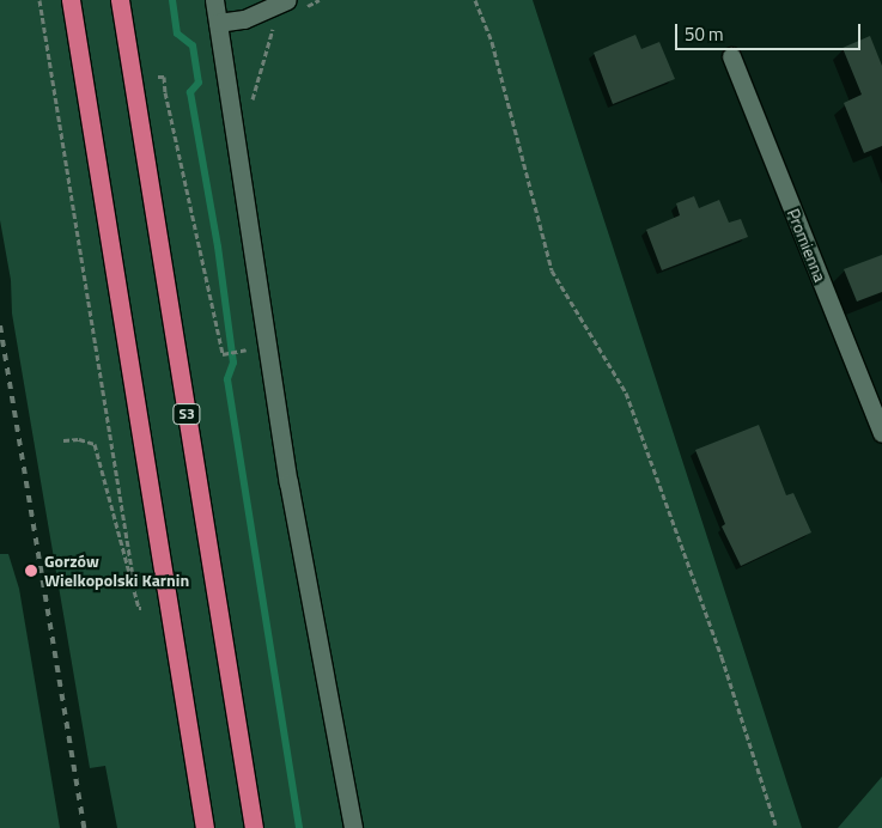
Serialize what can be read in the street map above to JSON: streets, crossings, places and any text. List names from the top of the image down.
{
  "streets": {
    "highway": ["S3"],
    "street": ["Promienna"]
  },
  "places": ["Gorzów Wielkopolski Karnin"],
  "scale_bar": "50 m"
}
